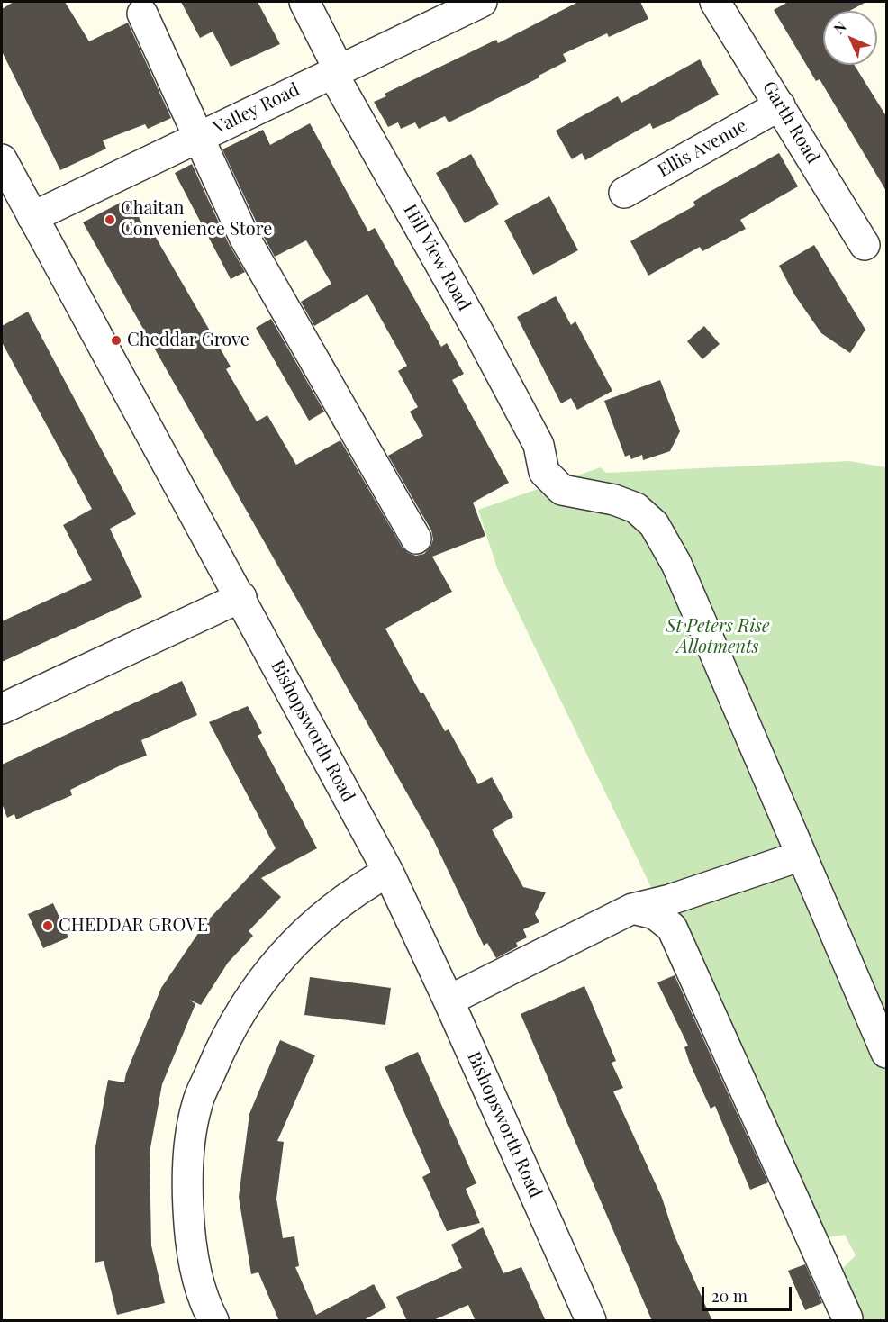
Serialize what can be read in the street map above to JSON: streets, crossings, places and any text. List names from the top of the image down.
{
  "streets": {
    "street": [
      "Valley Road",
      "Garth Road",
      "Ellis Avenue",
      "Hill View Road",
      "Bishopsworth Road"
    ]
  },
  "crossings": [
    ["Valley Road", "Hill View Road"],
    ["Valley Road", "Bishopsworth Road"],
    ["Garth Road", "Ellis Avenue"]
  ],
  "parks": ["St Peters Rise Allotments"],
  "places": ["Chaitan Convenience Store", "Cheddar Grove", "CHEDDAR GROVE"],
  "scale_bar": "20 m",
  "north": "top left"
}
